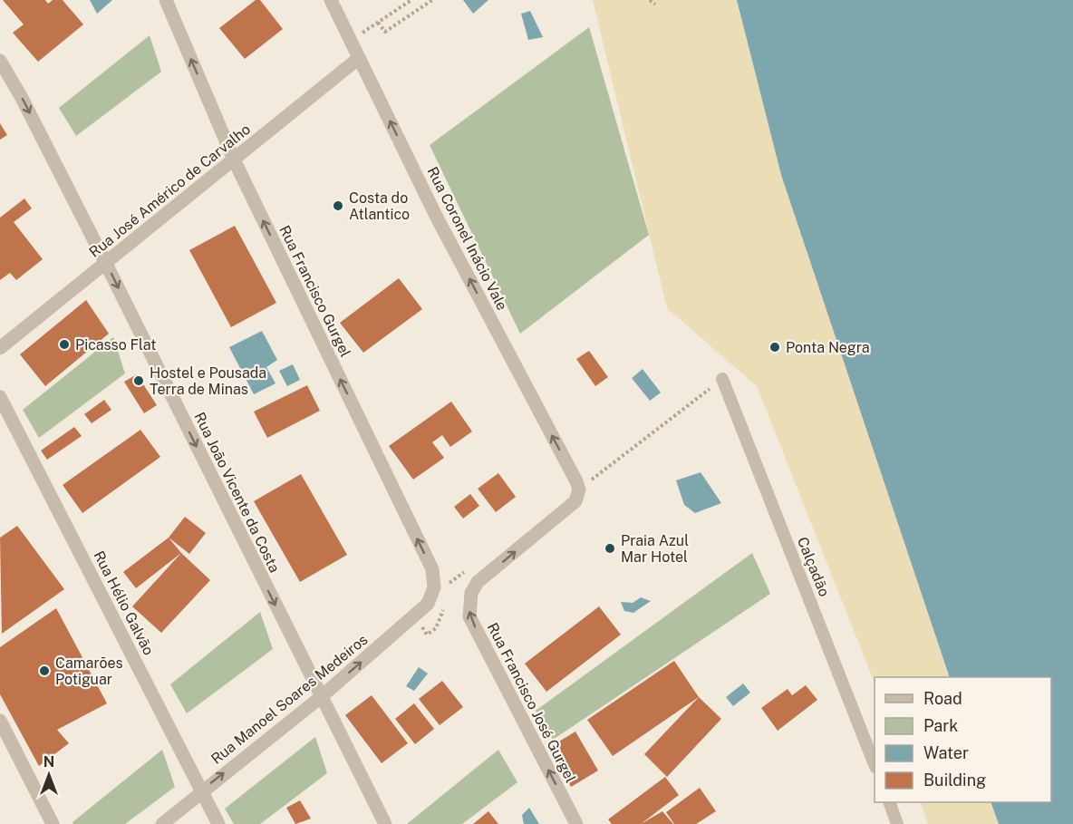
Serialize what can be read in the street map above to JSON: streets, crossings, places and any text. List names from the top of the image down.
{
  "streets": {
    "street": [
      "Rua José Américo de Carvalho",
      "Rua Coronel Inácio Vale",
      "Rua Francisco Gurgel",
      "Rua João Vicente da Costa",
      "Calçadão",
      "Rua Hélio Galvão",
      "Rua Manoel Soares Medeiros",
      "Rua Francisco José Gurgel"
    ]
  },
  "crossings": [
    ["Rua José Américo de Carvalho", "Rua Coronel Inácio Vale"],
    ["Rua José Américo de Carvalho", "Rua Francisco Gurgel"],
    ["Rua José Américo de Carvalho", "Rua João Vicente da Costa"],
    ["Rua Coronel Inácio Vale", "Rua Francisco José Gurgel"],
    ["Rua Francisco Gurgel", "Rua Manoel Soares Medeiros"],
    ["Rua João Vicente da Costa", "Rua Manoel Soares Medeiros"],
    ["Rua Hélio Galvão", "Rua Manoel Soares Medeiros"]
  ],
  "one_way": [
    "Rua Coronel Inácio Vale",
    "Rua Francisco Gurgel",
    "Rua João Vicente da Costa",
    "Rua Manoel Soares Medeiros",
    "Rua Francisco José Gurgel"
  ],
  "places": [
    "Costa do Atlantico",
    "Picasso Flat",
    "Ponta Negra",
    "Hostel e Pousada Terra de Minas",
    "Praia Azul Mar Hotel",
    "Camarões Potiguar"
  ],
  "legend": [
    "Road",
    "Park",
    "Water",
    "Building"
  ],
  "north": "top"
}
